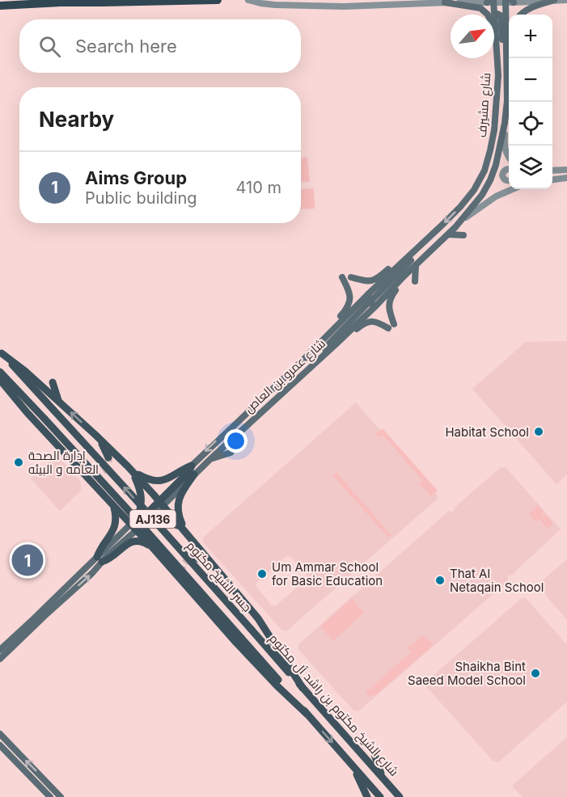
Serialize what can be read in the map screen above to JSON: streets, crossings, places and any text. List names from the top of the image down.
{
  "streets": {
    "main road": [
      "شارع مشيرف",
      "شارع عمرو بن العاص",
      "AJ136",
      "جسر الشيخ مكتوم",
      "شارع الشيخ مكتوم بن راشد آل مكتوم"
    ]
  },
  "crossings": [
    ["شارع مشيرف", "شارع عمرو بن العاص"],
    ["جسر الشيخ مكتوم", "شارع الشيخ مكتوم بن راشد آل مكتوم"]
  ],
  "places": [
    "Habitat School",
    "إدارة الصحة العامه و البيئه",
    "Um Ammar School for Basic Education",
    "That Al Netaqain School",
    "Shaikha Bint Saeed Model School"
  ],
  "north": "top right",
  "page": {
    "map_buttons": ["+", "−"],
    "search": "Search here",
    "heading": "Nearby",
    "list": [
      {
        "mark": "1",
        "name": "Aims Group",
        "note": "Public building",
        "value": "410 m"
      }
    ],
    "pins": "1"
  }
}
